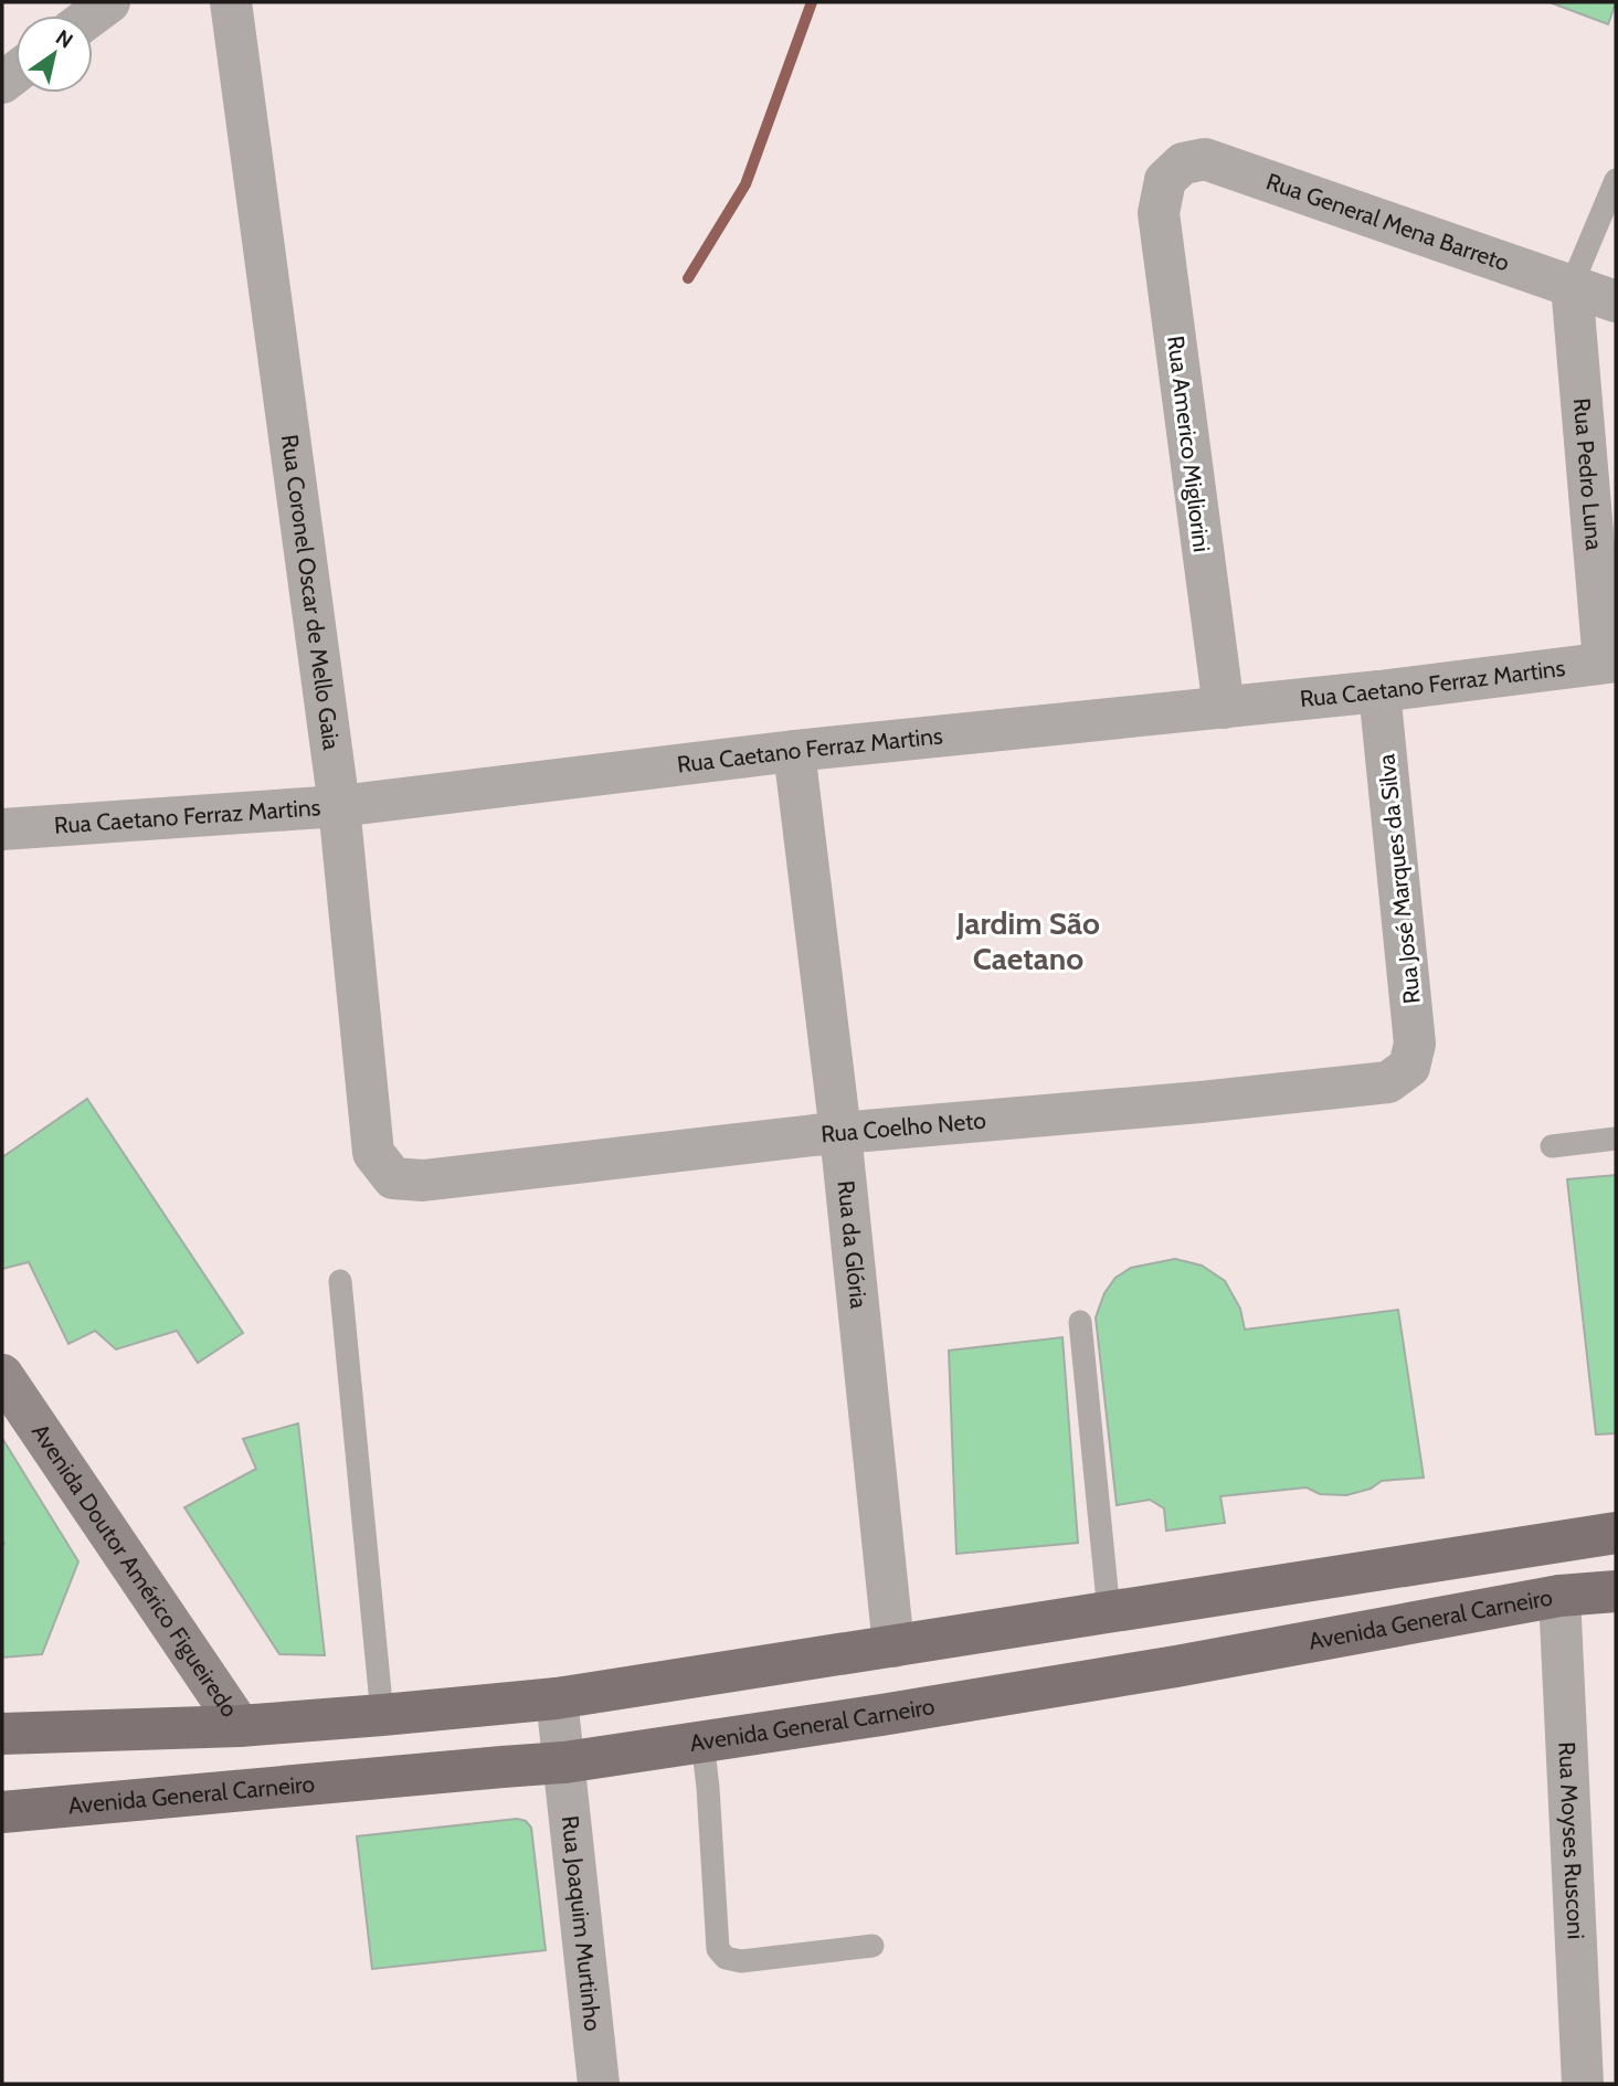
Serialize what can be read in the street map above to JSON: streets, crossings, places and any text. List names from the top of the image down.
{
  "streets": {
    "main road": ["Avenida Doutor Américo Figueiredo", "Avenida General Carneiro"],
    "street": [
      "Rua General Mena Barreto",
      "Rua Americo Migliorini",
      "Rua Pedro Luna",
      "Rua Coronel Oscar de Mello Gaia",
      "Rua Caetano Ferraz Martins",
      "Rua José Marques da Silva",
      "Rua Coelho Neto",
      "Rua da Glória",
      "Rua Moyses Rusconi",
      "Rua Joaquim Murtinho"
    ]
  },
  "crossings": [
    ["Rua General Mena Barreto", "Rua Americo Migliorini"],
    ["Rua General Mena Barreto", "Rua Pedro Luna"],
    ["Rua Americo Migliorini", "Rua Caetano Ferraz Martins"],
    ["Rua Pedro Luna", "Rua Caetano Ferraz Martins"],
    ["Rua Coronel Oscar de Mello Gaia", "Rua Caetano Ferraz Martins"],
    ["Rua Coronel Oscar de Mello Gaia", "Rua Coelho Neto"],
    ["Rua Caetano Ferraz Martins", "Rua José Marques da Silva"],
    ["Rua Caetano Ferraz Martins", "Rua da Glória"],
    ["Rua José Marques da Silva", "Rua Coelho Neto"],
    ["Rua Coelho Neto", "Rua da Glória"],
    ["Avenida General Carneiro", "Rua Moyses Rusconi"],
    ["Avenida General Carneiro", "Rua Joaquim Murtinho"]
  ],
  "districts": ["Jardim São Caetano"],
  "north": "top right"
}
